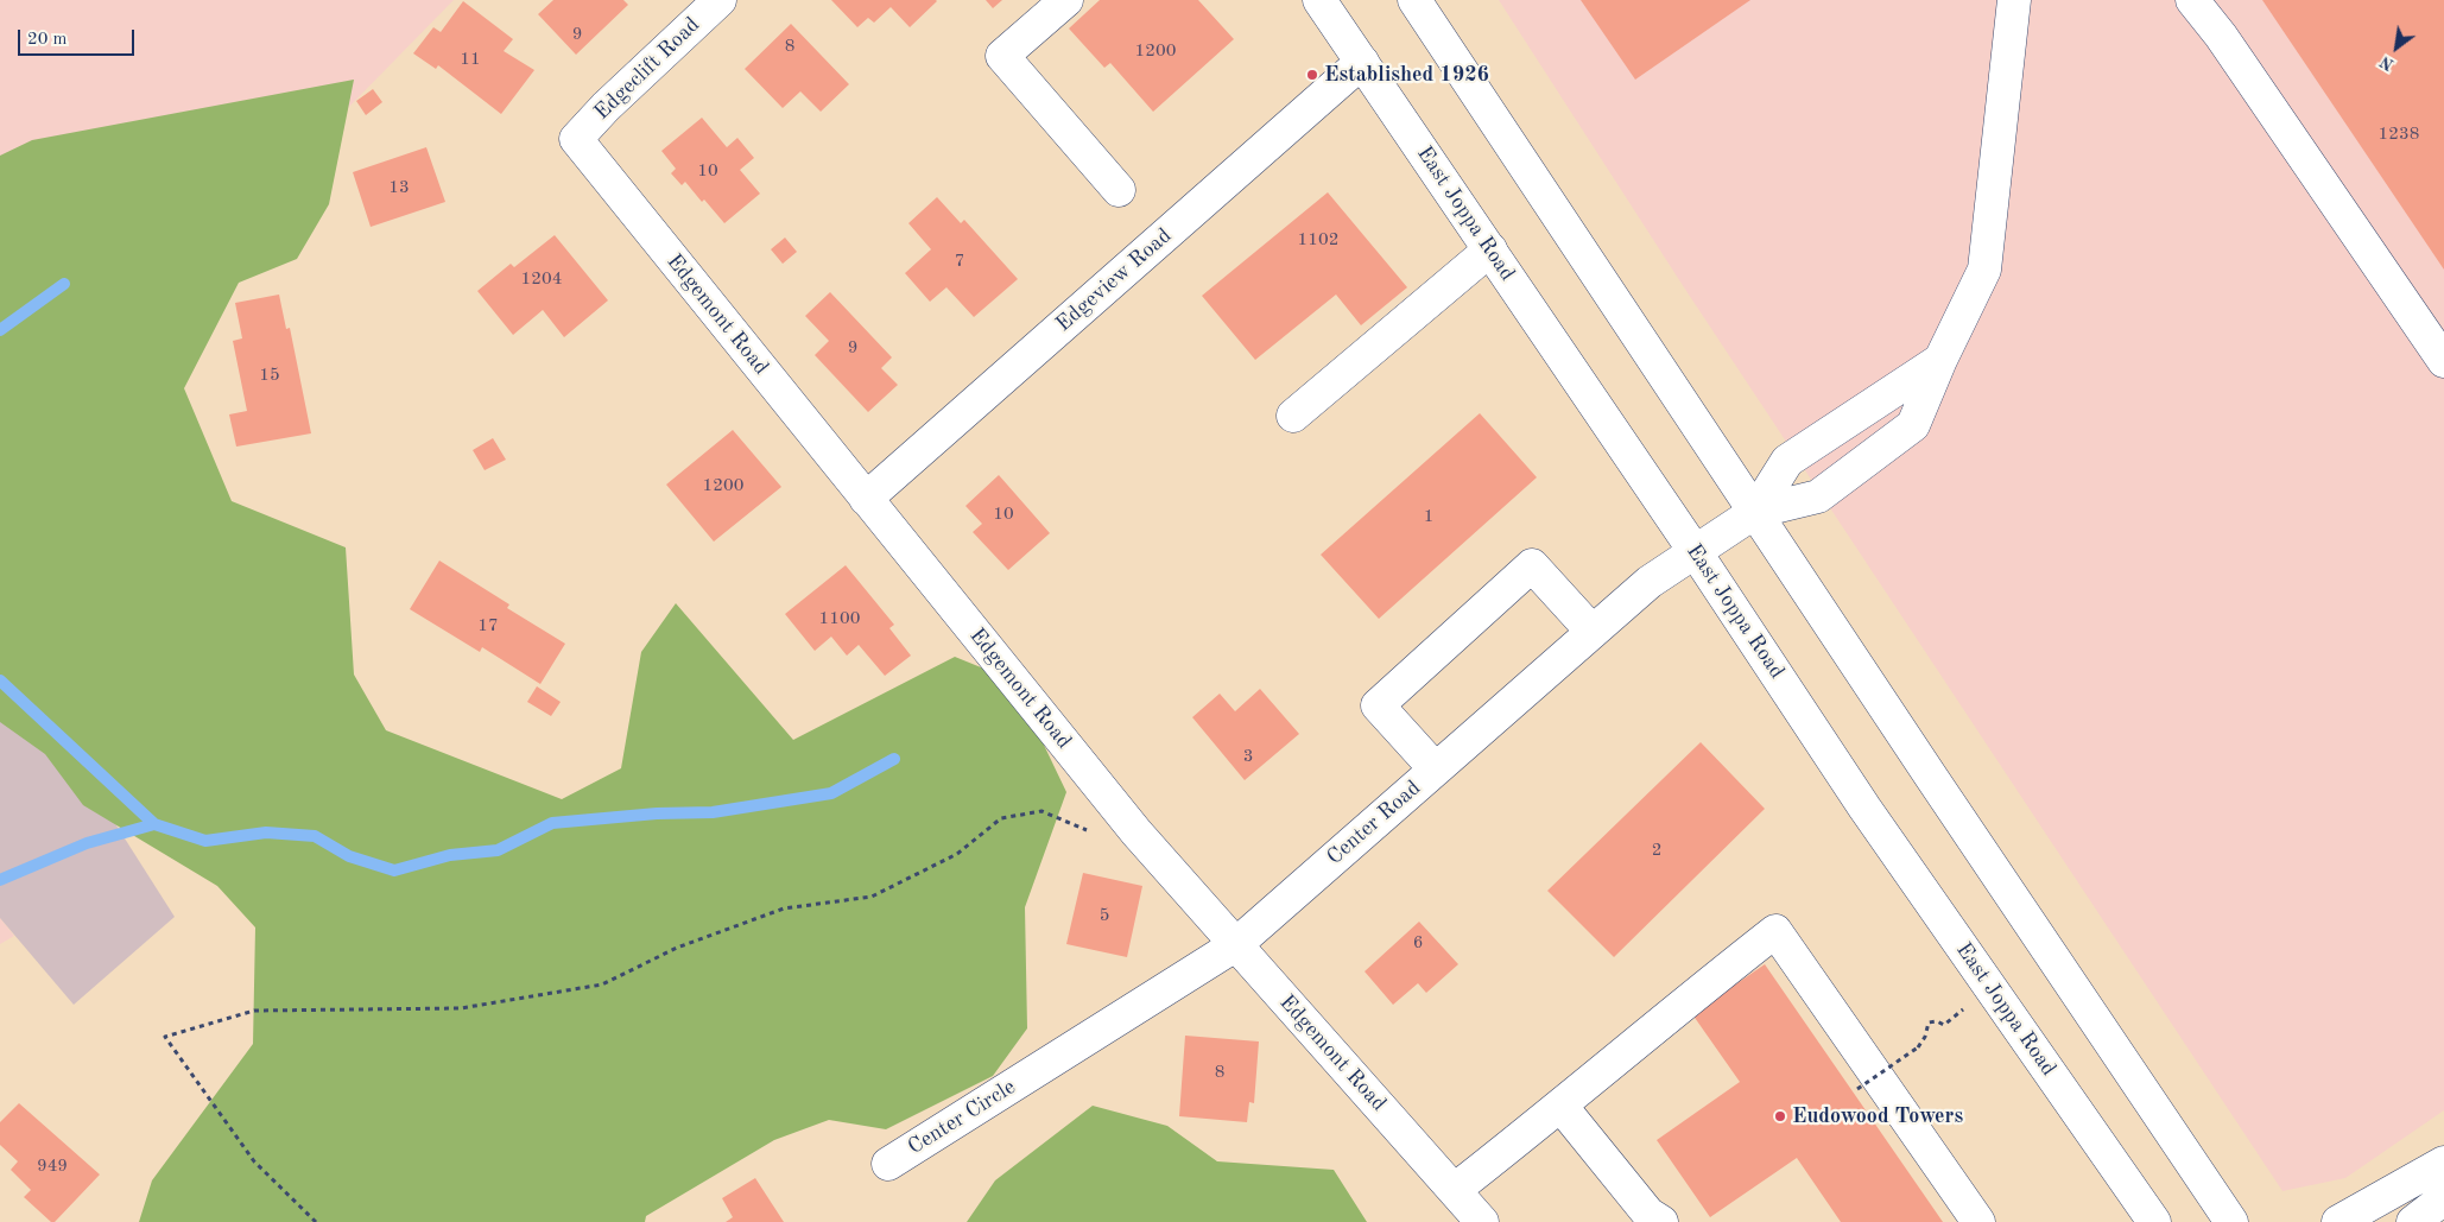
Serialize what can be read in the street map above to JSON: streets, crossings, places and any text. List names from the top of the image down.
{
  "streets": {
    "street": [
      "Edgeclift Road",
      "East Joppa Road",
      "Edgeview Road",
      "Edgemont Road",
      "Center Road",
      "Center Circle"
    ]
  },
  "crossings": [
    ["Edgeclift Road", "Edgemont Road"],
    ["East Joppa Road", "Edgeview Road"],
    ["East Joppa Road", "Center Road"],
    ["Edgeview Road", "Edgemont Road"],
    ["Edgemont Road", "Center Road"],
    ["Center Road", "Center Circle"]
  ],
  "places": ["Established 1926", "Eudowood Towers"],
  "house_numbers": [
    "9",
    "8",
    "1200",
    "11",
    "1238",
    "10",
    "13",
    "1102",
    "7",
    "1204",
    "9",
    "15",
    "1200",
    "10",
    "1",
    "1100",
    "17",
    "3",
    "2",
    "5",
    "6",
    "8",
    "949"
  ],
  "scale_bar": "20 m",
  "north": "bottom left"
}
